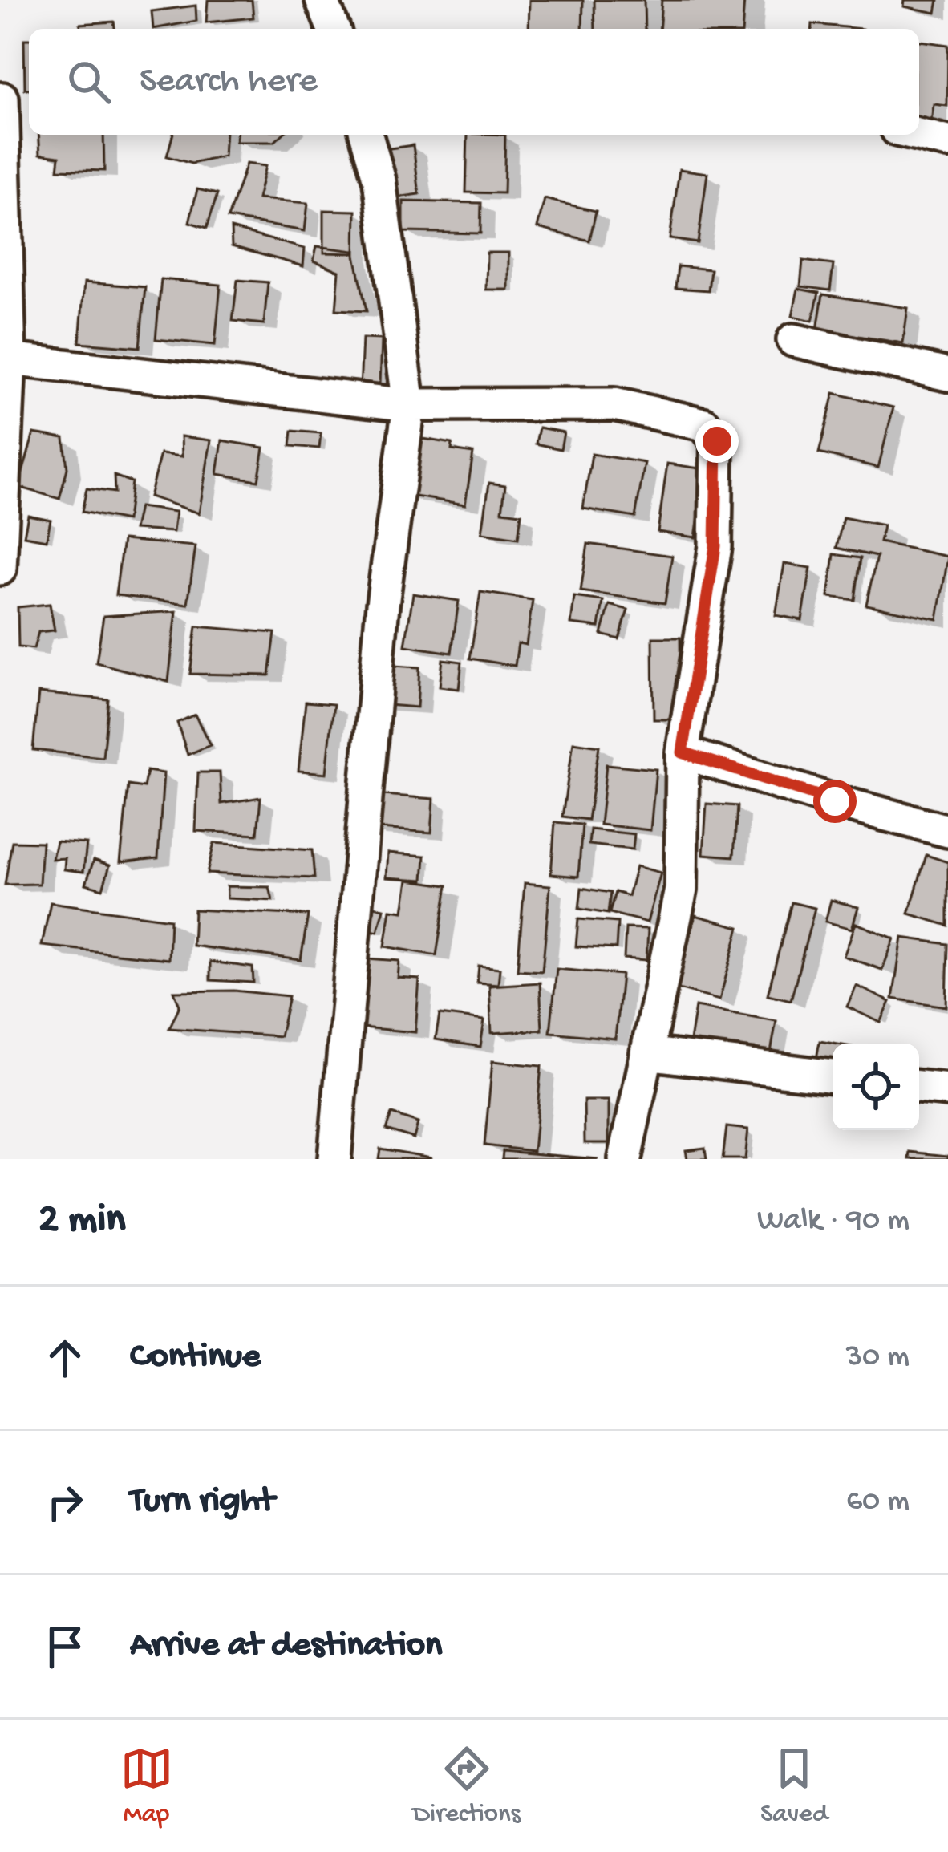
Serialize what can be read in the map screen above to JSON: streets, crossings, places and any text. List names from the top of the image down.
{
  "page": {
    "search": "Search here",
    "heading": ["2 min", "Walk · 90 m"],
    "list": [
      ["Continue", "30 m"],
      ["Turn right", "60 m"],
      "Arrive at destination"
    ],
    "nav": ["Map", "Directions", "Saved"]
  }
}
